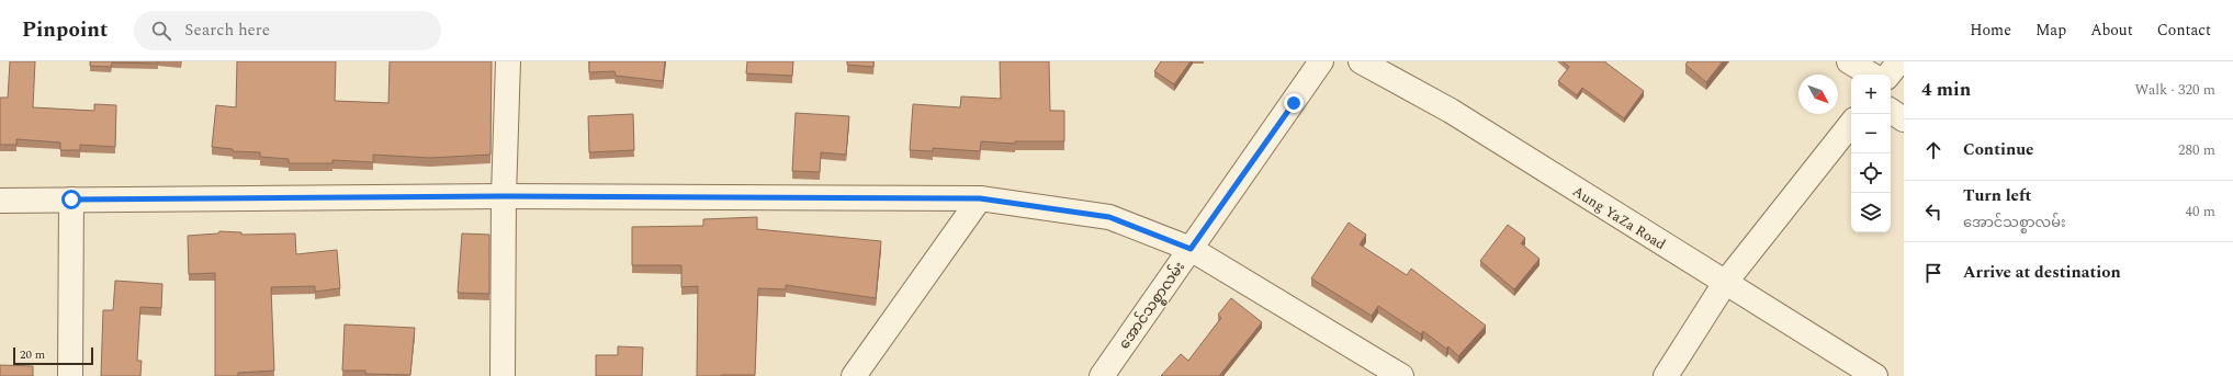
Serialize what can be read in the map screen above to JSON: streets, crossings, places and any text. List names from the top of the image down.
{
  "streets": {
    "street": ["Aung YaZa Road", "အောင်သစ္စာလမ်း"]
  },
  "scale_bar": "20 m",
  "north": "bottom right",
  "page": {
    "header": "Pinpoint",
    "search": "Search here",
    "nav": [
      "Home",
      "Map",
      "About",
      "Contact"
    ],
    "heading": ["4 min", "Walk · 320 m"],
    "map_buttons": ["+", "−"],
    "list": [
      ["Continue", "280 m"],
      ["Turn left", "အောင်သစ္စာလမ်း", "40 m"],
      "Arrive at destination"
    ],
    "scale": "20 m"
  }
}
